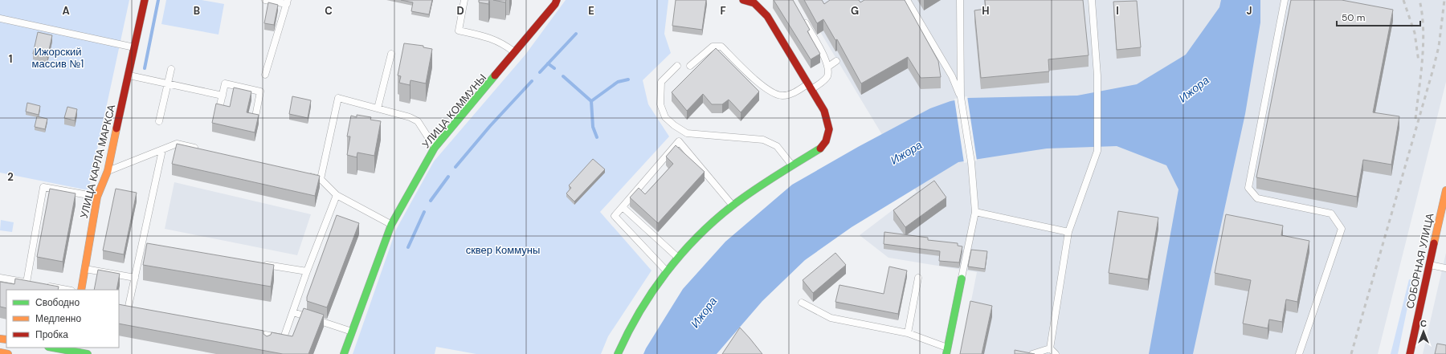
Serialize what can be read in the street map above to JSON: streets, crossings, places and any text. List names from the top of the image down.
{
  "streets": {
    "street": ["УЛИЦА КОММУНЫ", "УЛИЦА КАРЛА МАРКСА", "СОБОРНАЯ УЛИЦА"]
  },
  "water": ["Ижора"],
  "parks": ["Ижорский массив №1", "сквер Коммуны"],
  "legend": ["Свободно", "Медленно", "Пробка"],
  "scale_bar": "50 m",
  "north": "top",
  "grid": {
    "columns": [
      "A",
      "B",
      "C",
      "D",
      "E",
      "F",
      "G",
      "H",
      "I",
      "J"
    ],
    "rows": ["1", "2"]
  }
}
